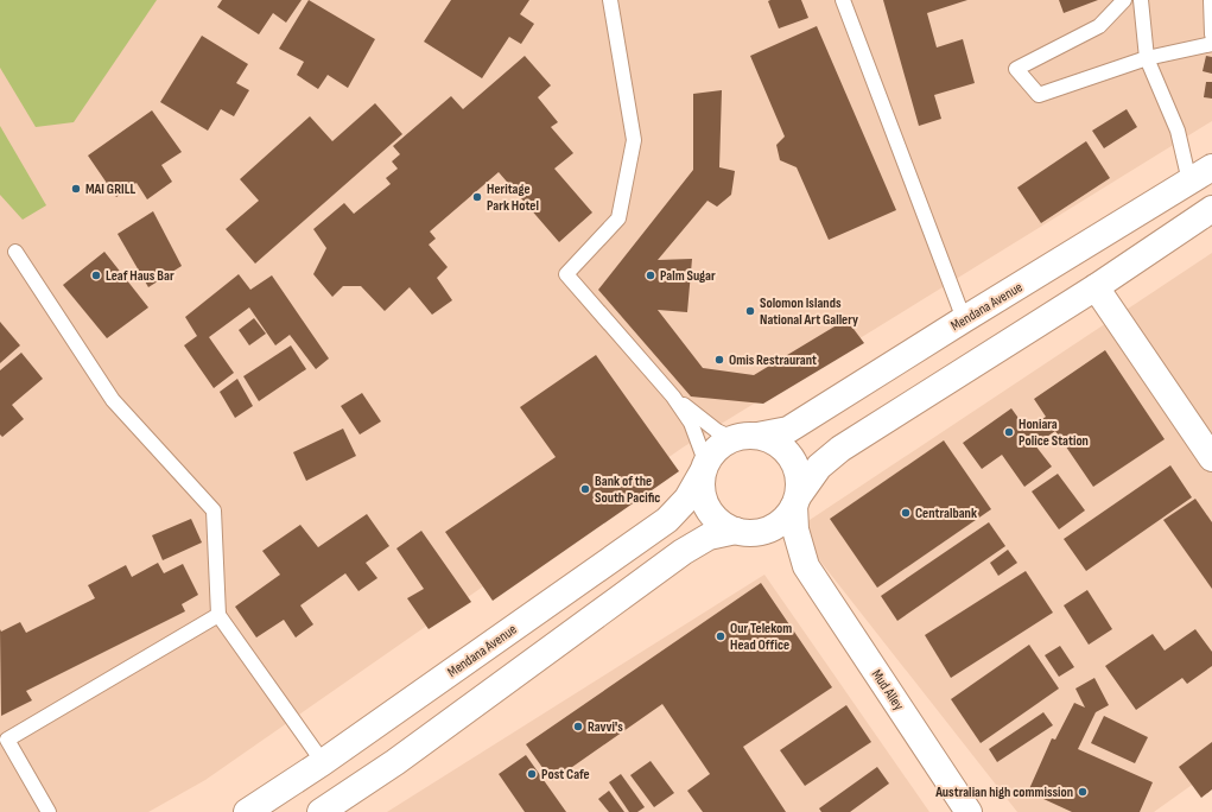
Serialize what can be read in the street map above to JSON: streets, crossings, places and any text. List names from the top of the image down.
{
  "streets": {
    "main road": ["Mendana Avenue", "Mud Alley"]
  },
  "crossings": [
    ["Mendana Avenue", "Mud Alley"]
  ],
  "places": [
    "MAI GRILL",
    "Heritage Park Hotel",
    "Leaf Haus Bar",
    "Palm Sugar",
    "Solomon Islands National Art Gallery",
    "Omis Restraurant",
    "Honiara Police Station",
    "Bank of the South Pacific",
    "Centralbank",
    "Our Telekom Head Office",
    "Ravvi's",
    "Post Cafe",
    "Australian high commission"
  ]
}
